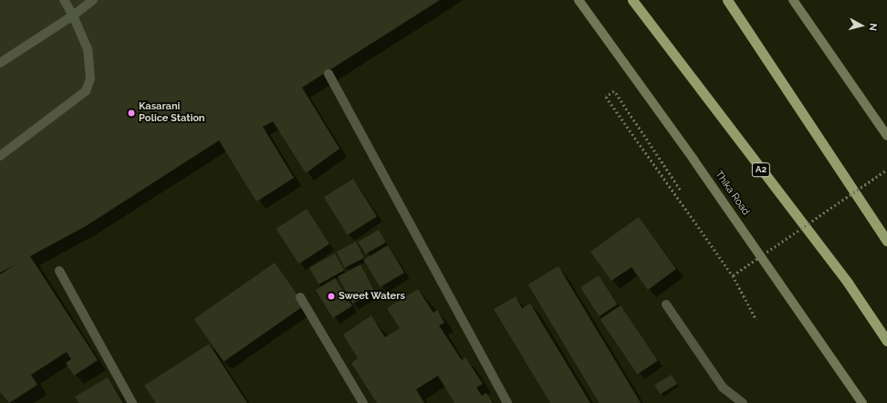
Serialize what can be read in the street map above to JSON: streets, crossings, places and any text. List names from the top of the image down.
{
  "streets": {
    "highway": ["A2"],
    "main road": ["Thika Road"]
  },
  "places": ["Kasarani Police Station", "Sweet Waters"],
  "north": "right"
}
